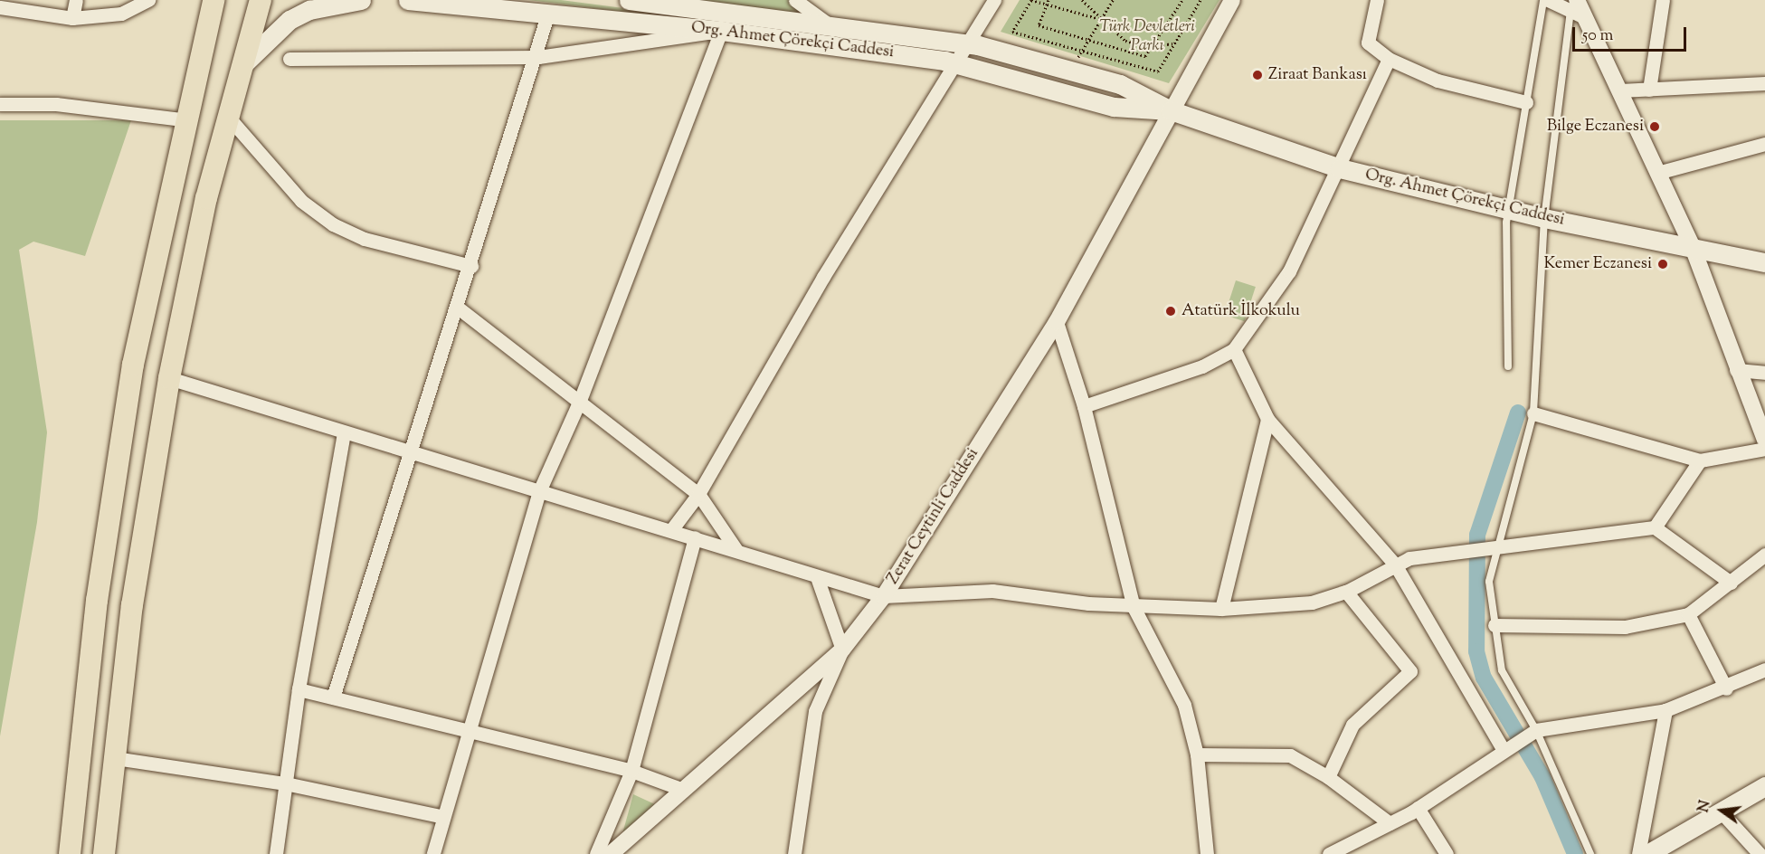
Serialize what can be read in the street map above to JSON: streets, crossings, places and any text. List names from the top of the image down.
{
  "streets": {
    "main road": ["Org. Ahmet Çörekçi Caddesi"],
    "street": ["Zerat Ceytinli Caddesi"]
  },
  "crossings": [
    ["Org. Ahmet Çörekçi Caddesi", "Zerat Ceytinli Caddesi"]
  ],
  "parks": ["Türk Devletleri Parkı"],
  "places": [
    "Ziraat Bankası",
    "Bilge Eczanesi",
    "Kemer Eczanesi",
    "Atatürk İlkokulu"
  ],
  "scale_bar": "50 m",
  "north": "left"
}
